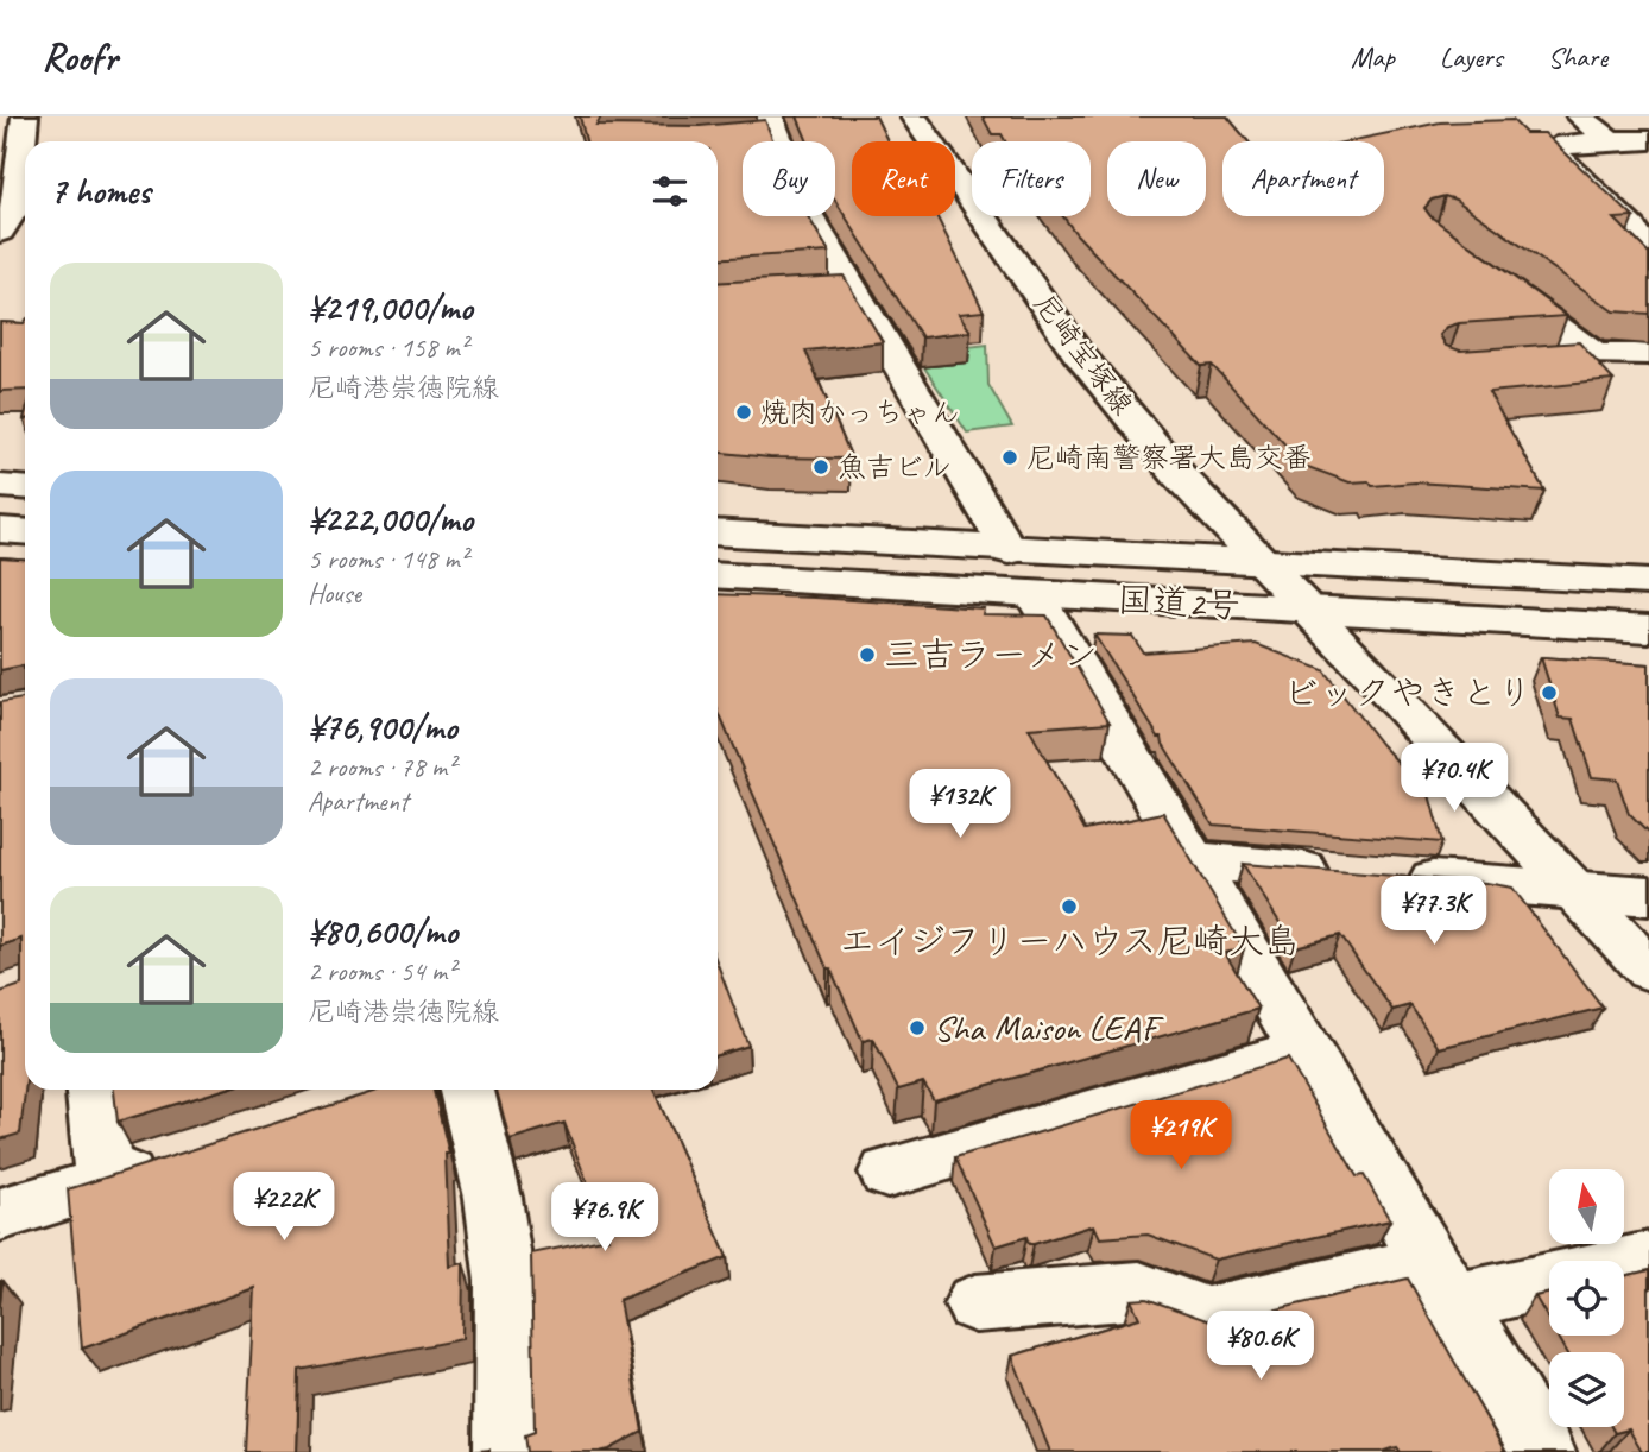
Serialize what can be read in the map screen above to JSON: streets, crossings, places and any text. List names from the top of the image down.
{
  "streets": {
    "main road": ["尼崎宝塚線", "国道2号"]
  },
  "crossings": [
    ["尼崎宝塚線", "国道2号"]
  ],
  "places": [
    "焼肉かっちゃん",
    "尼崎南警察署大島交番",
    "魚吉ビル",
    "三吉ラーメン",
    "ビックやきとり",
    "エイジフリーハウス尼崎大島",
    "Sha Maison LEAF"
  ],
  "north": "top",
  "page": {
    "header": "Roofr",
    "nav": ["Map", "Layers", "Share"],
    "chip": [
      "Buy",
      "Rent",
      "Filters",
      "New",
      "Apartment"
    ],
    "heading": "7 homes",
    "list": [
      {
        "name": "¥219,000/mo",
        "note": "5 rooms · 158 m² · 尼崎港崇徳院線"
      },
      {
        "name": "¥222,000/mo",
        "note": "5 rooms · 148 m² · House"
      },
      {
        "name": "¥76,900/mo",
        "note": "2 rooms · 78 m² · Apartment"
      },
      {
        "name": "¥80,600/mo",
        "note": "2 rooms · 54 m² · 尼崎港崇徳院線"
      }
    ],
    "price": [
      "¥70.4K",
      "¥132K",
      "¥77.3K",
      "¥219K",
      "¥222K",
      "¥76.9K",
      "¥80.6K"
    ]
  }
}
